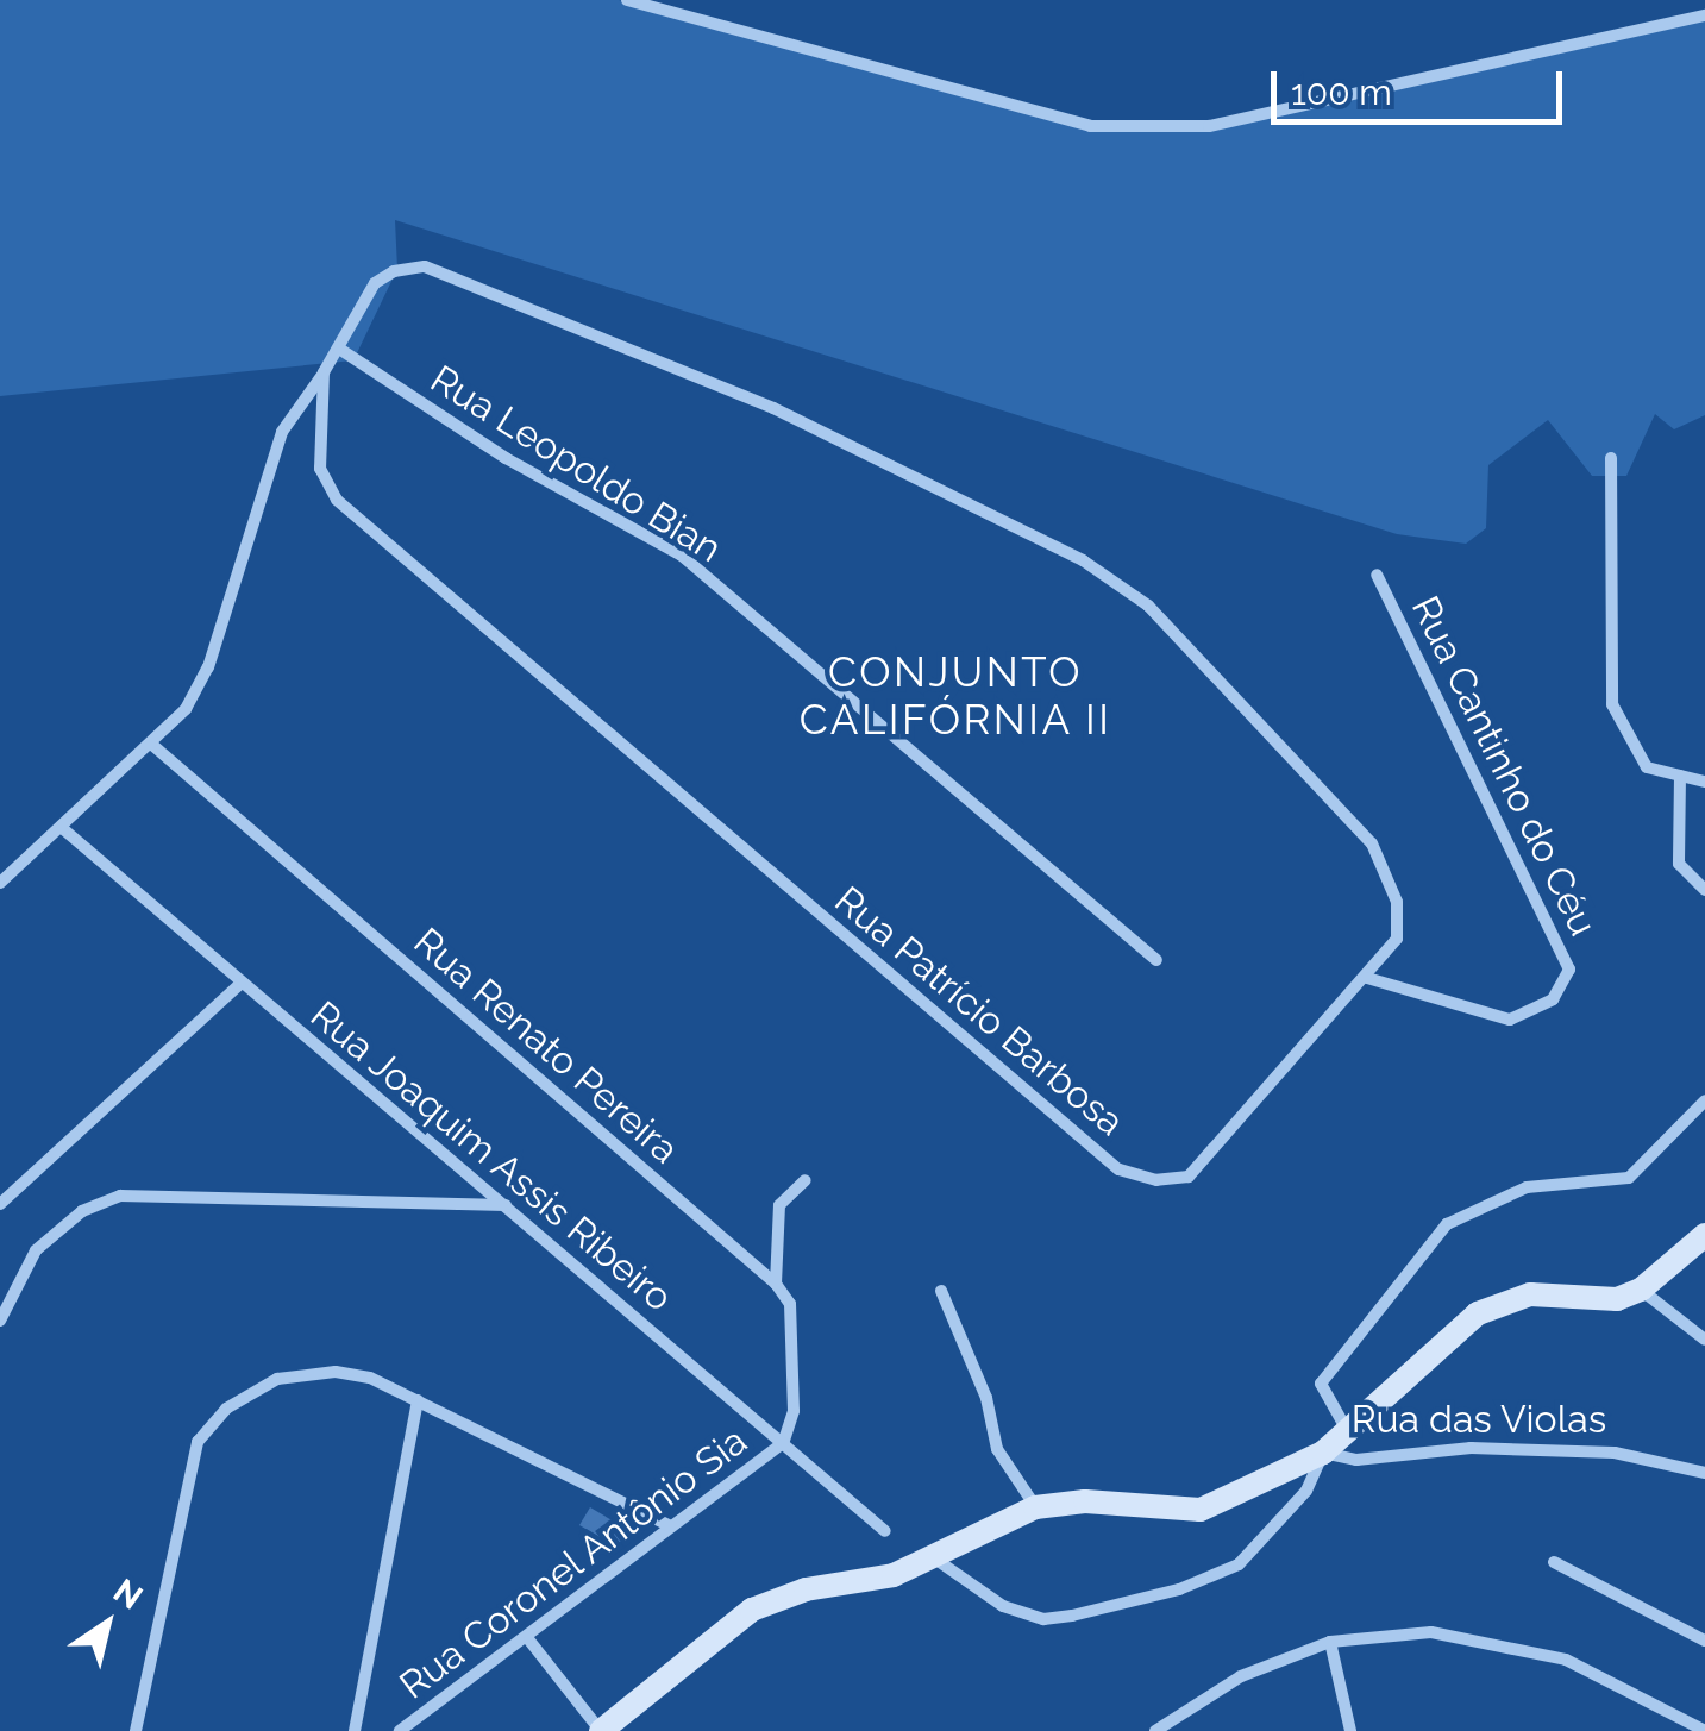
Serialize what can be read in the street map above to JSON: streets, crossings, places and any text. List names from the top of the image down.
{
  "streets": {
    "street": [
      "Rua Leopoldo Bian",
      "Rua Cantinho do Céu",
      "Rua Patrício Barbosa",
      "Rua Renato Pereira",
      "Rua Joaquim Assis Ribeiro",
      "Rua das Violas",
      "Rua Coronel Antônio Sia"
    ]
  },
  "crossings": [
    ["Rua Leopoldo Bian", "Rua Patrício Barbosa"],
    ["Rua Cantinho do Céu", "Rua Patrício Barbosa"],
    ["Rua Renato Pereira", "Rua Joaquim Assis Ribeiro"],
    ["Rua Renato Pereira", "Rua Coronel Antônio Sia"],
    ["Rua Joaquim Assis Ribeiro", "Rua Coronel Antônio Sia"]
  ],
  "districts": ["CONJUNTO CALIFÓRNIA II"],
  "scale_bar": "100 m",
  "north": "top right"
}
